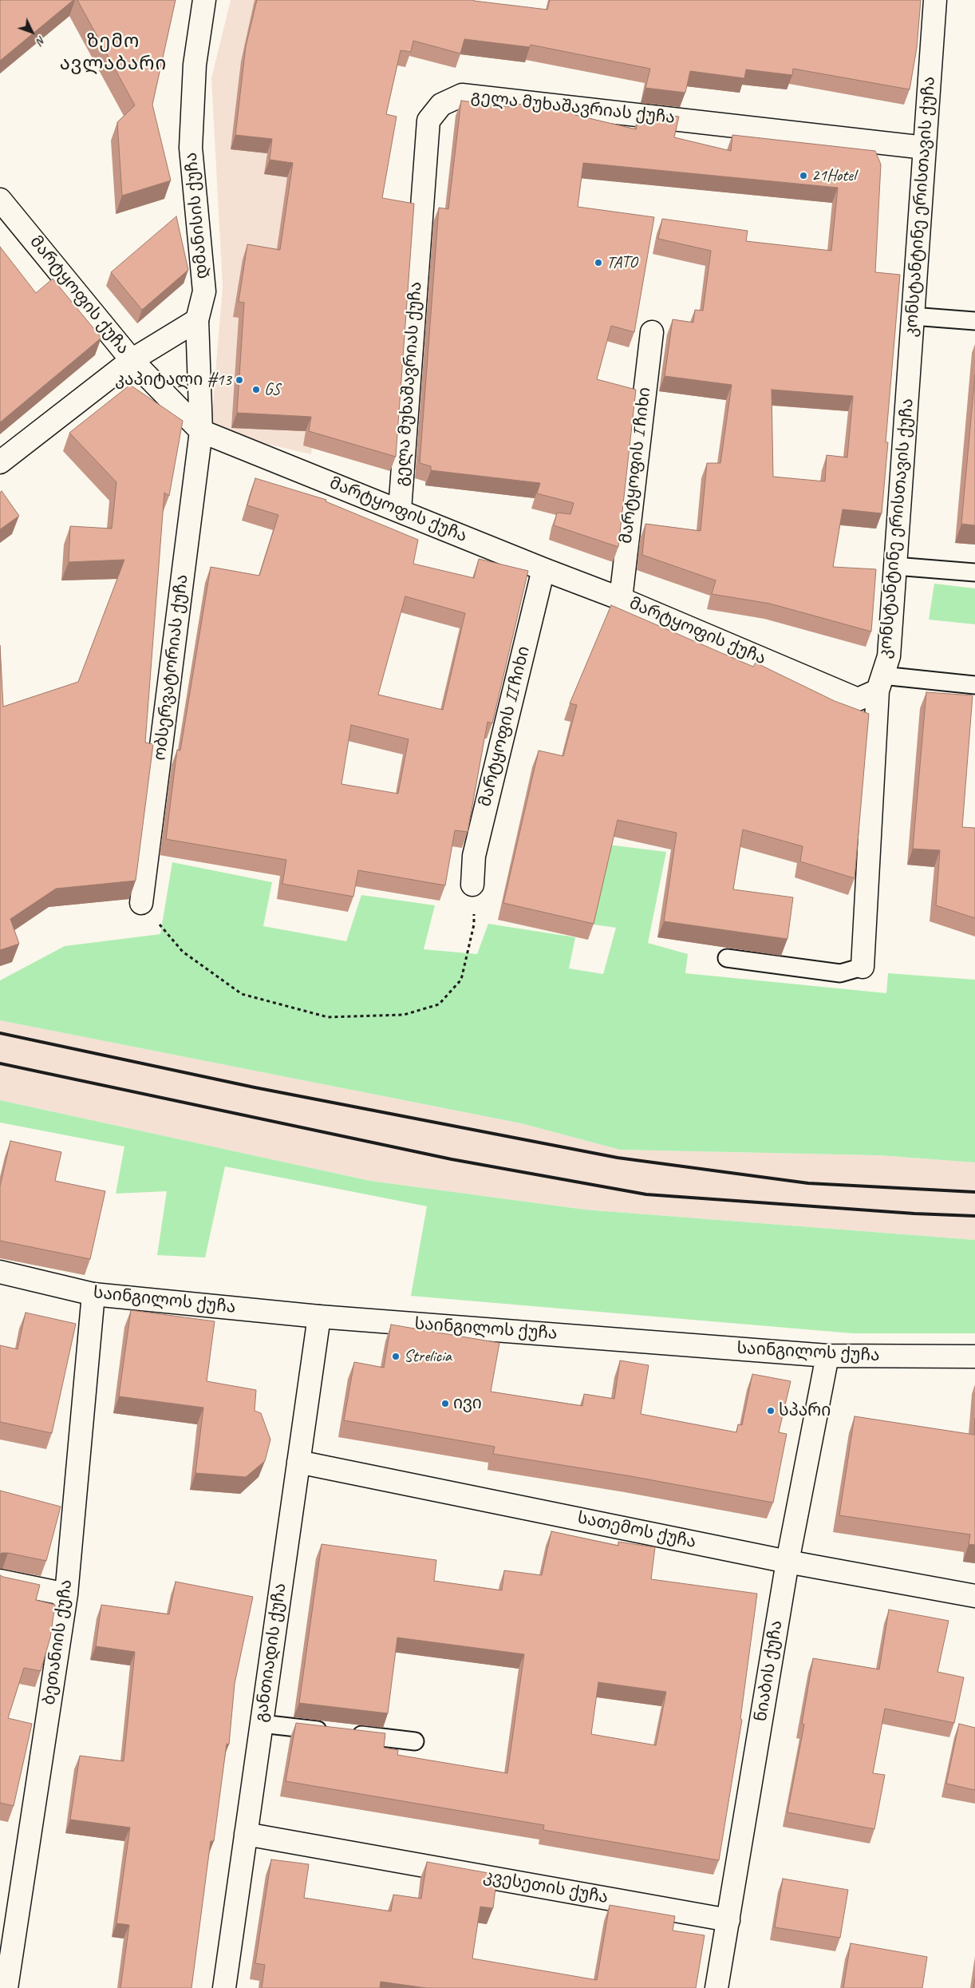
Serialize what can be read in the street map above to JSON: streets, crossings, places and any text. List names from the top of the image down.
{
  "streets": {
    "street": [
      "გელა მუხაშავრიას ქუჩა",
      "კონსტანტინე ერისთავის ქუჩა",
      "დმანისის ქუჩა",
      "მარტყოფის ქუჩა",
      "მარტყოფის I ჩიხი",
      "ობსერვატორიას ქუჩა",
      "მარტყოფის II ჩიხი",
      "საინგილოს ქუჩა",
      "სათემოს ქუჩა",
      "ბეთანიის ქუჩა",
      "განთიადის ქუჩა",
      "ნიაბის ქუჩა",
      "კვესეთის ქუჩა"
    ]
  },
  "crossings": [
    ["გელა მუხაშავრიას ქუჩა", "კონსტანტინე ერისთავის ქუჩა"],
    ["გელა მუხაშავრიას ქუჩა", "მარტყოფის ქუჩა"],
    ["კონსტანტინე ერისთავის ქუჩა", "მარტყოფის ქუჩა"],
    ["დმანისის ქუჩა", "მარტყოფის ქუჩა"],
    ["დმანისის ქუჩა", "ობსერვატორიას ქუჩა"],
    ["მარტყოფის ქუჩა", "მარტყოფის I ჩიხი"],
    ["მარტყოფის ქუჩა", "ობსერვატორიას ქუჩა"],
    ["მარტყოფის ქუჩა", "მარტყოფის II ჩიხი"],
    ["საინგილოს ქუჩა", "ბეთანიის ქუჩა"],
    ["საინგილოს ქუჩა", "განთიადის ქუჩა"],
    ["საინგილოს ქუჩა", "ნიაბის ქუჩა"],
    ["სათემოს ქუჩა", "განთიადის ქუჩა"],
    ["სათემოს ქუჩა", "ნიაბის ქუჩა"],
    ["განთიადის ქუჩა", "კვესეთის ქუჩა"],
    ["ნიაბის ქუჩა", "კვესეთის ქუჩა"]
  ],
  "districts": ["ზემო ავლაბარი"],
  "places": [
    "21Hotel",
    "TATO",
    "კაპიტალი #13",
    "GS",
    "Strelicia",
    "ივი",
    "სპარი"
  ],
  "north": "bottom right"
}
